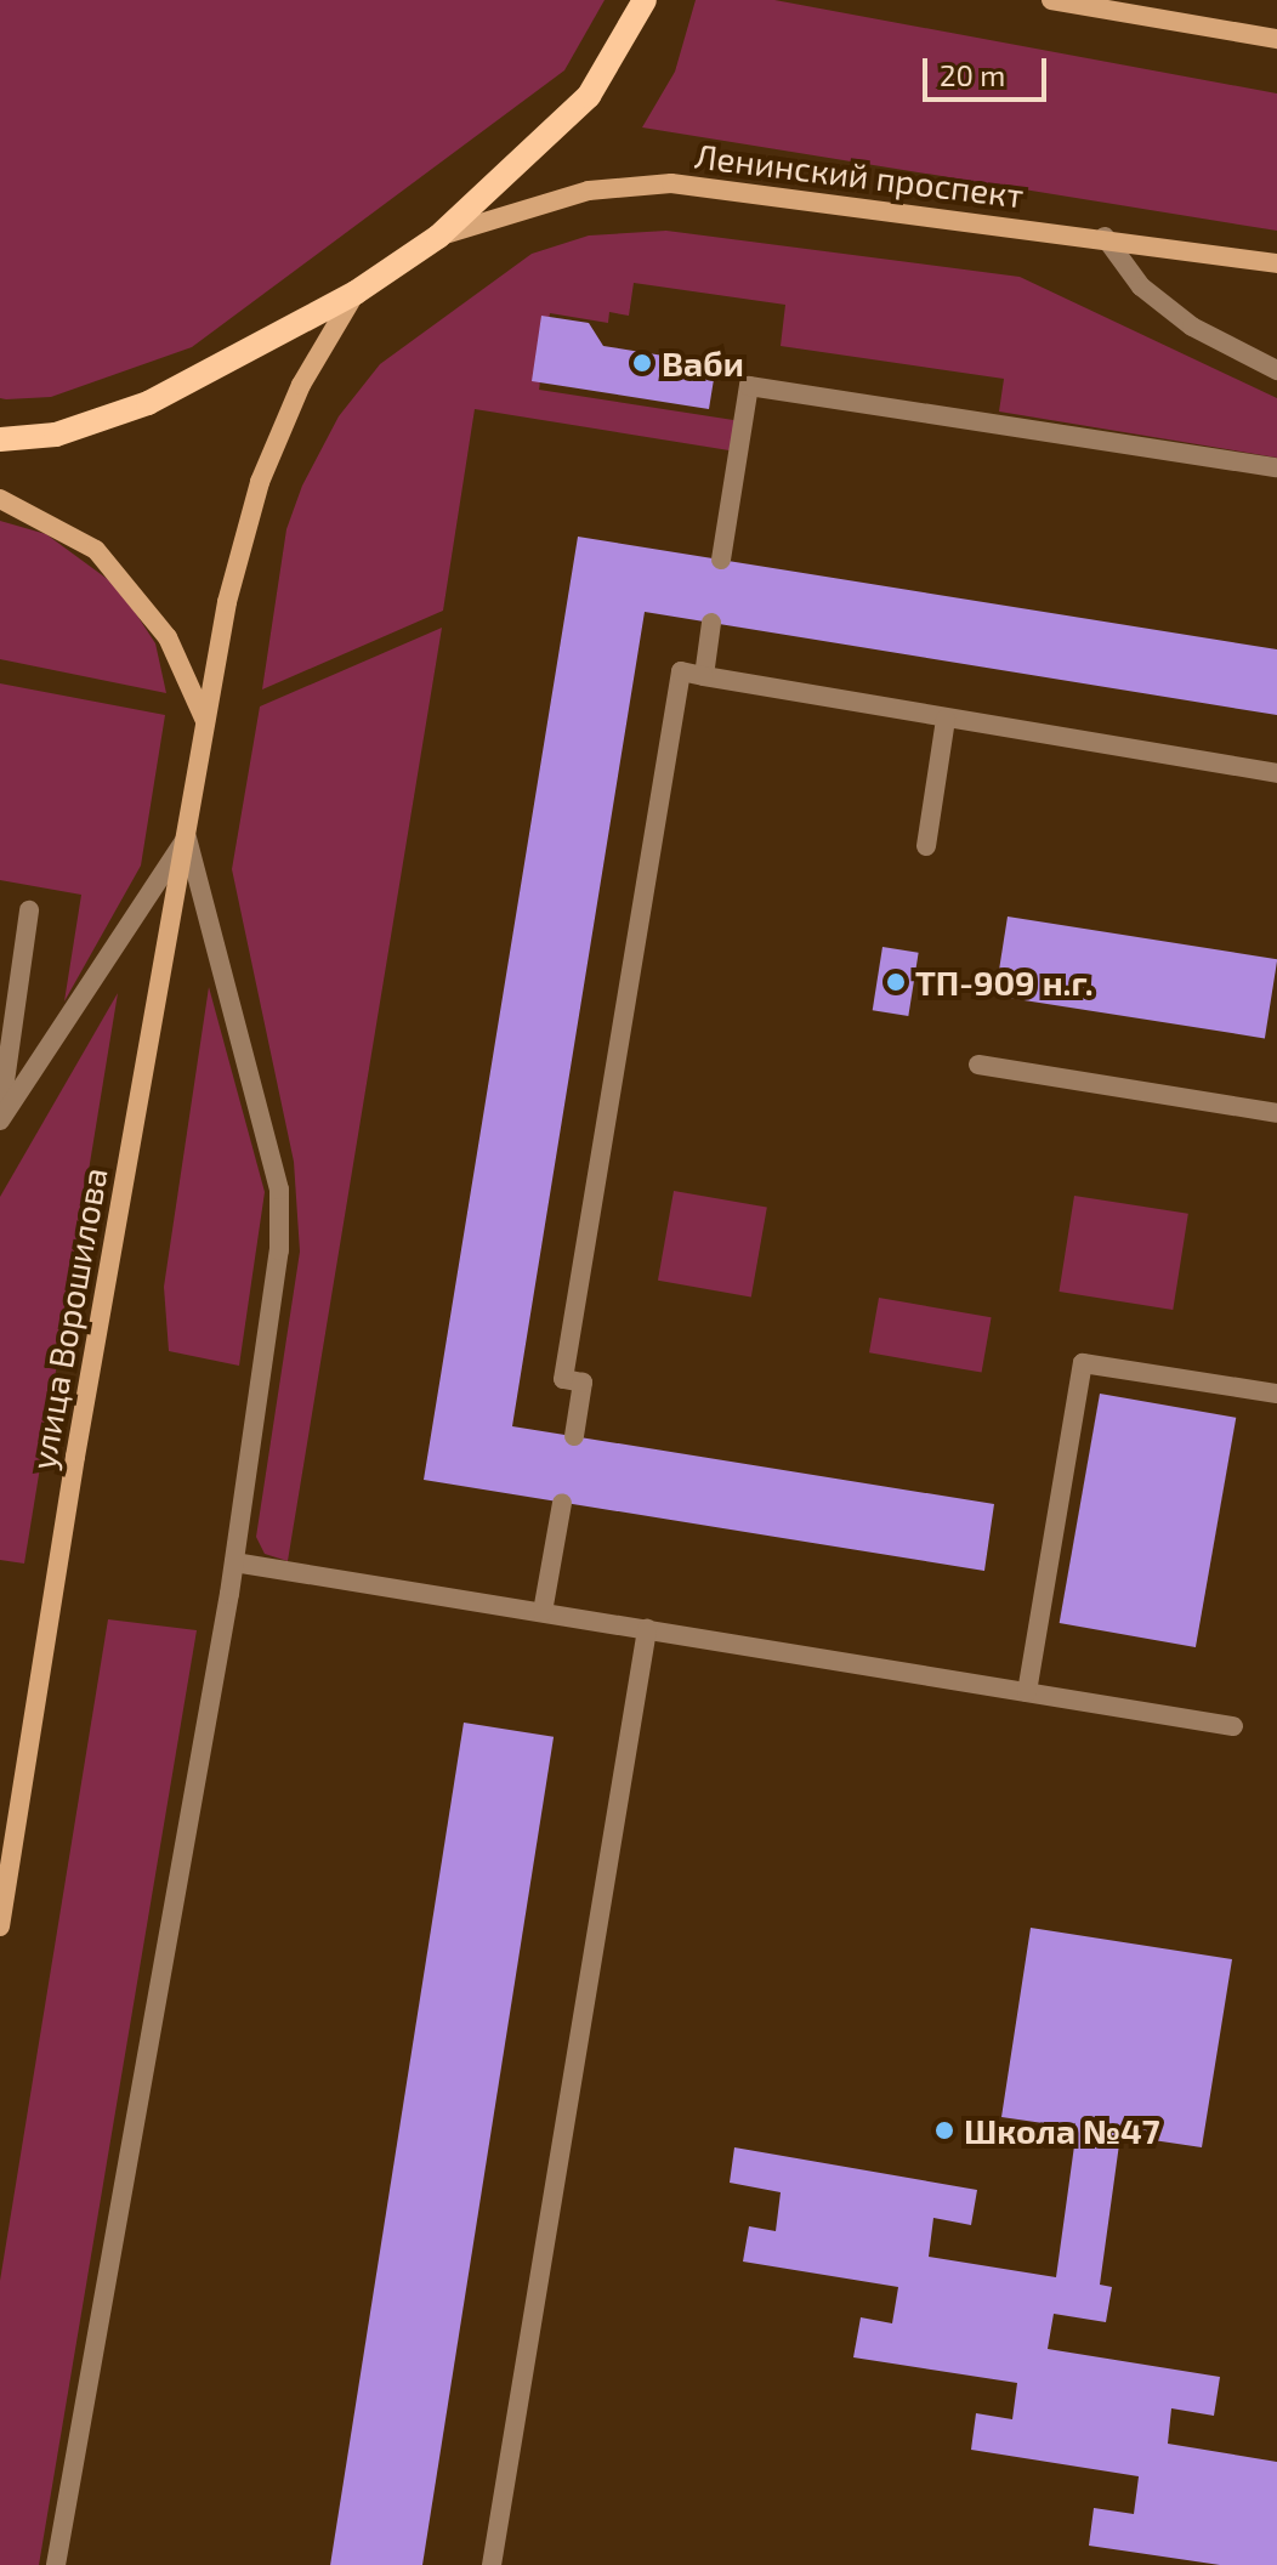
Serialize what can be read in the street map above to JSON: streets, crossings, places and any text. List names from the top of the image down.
{
  "streets": {
    "main road": ["Ленинский проспект", "улица Ворошилова"]
  },
  "places": ["Ваби", "ТП-909 н.г.", "Школа №47"],
  "scale_bar": "20 m"
}
